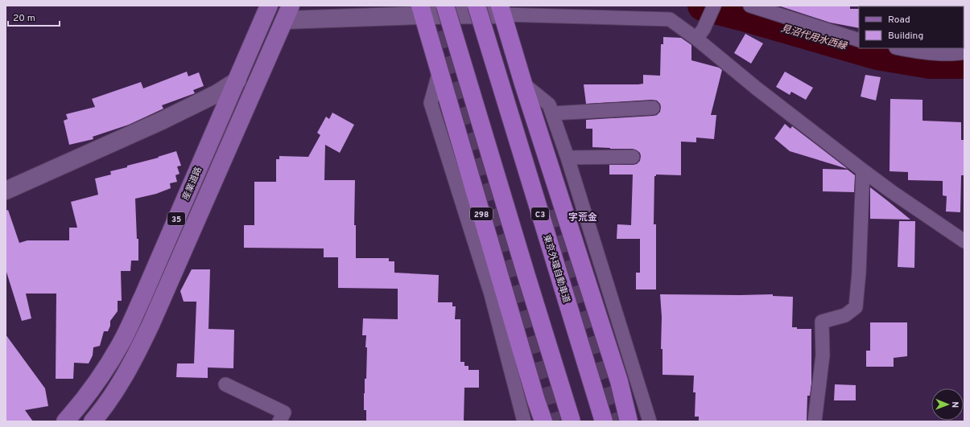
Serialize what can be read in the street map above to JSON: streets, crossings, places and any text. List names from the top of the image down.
{
  "streets": {
    "highway": ["298", "C3", "東京外環自動車道"],
    "main road": ["産業道路", "35"]
  },
  "districts": ["字荒金"],
  "water": ["見沼代用水西縁"],
  "legend": ["Road", "Building"],
  "scale_bar": "20 m",
  "north": "right"
}
